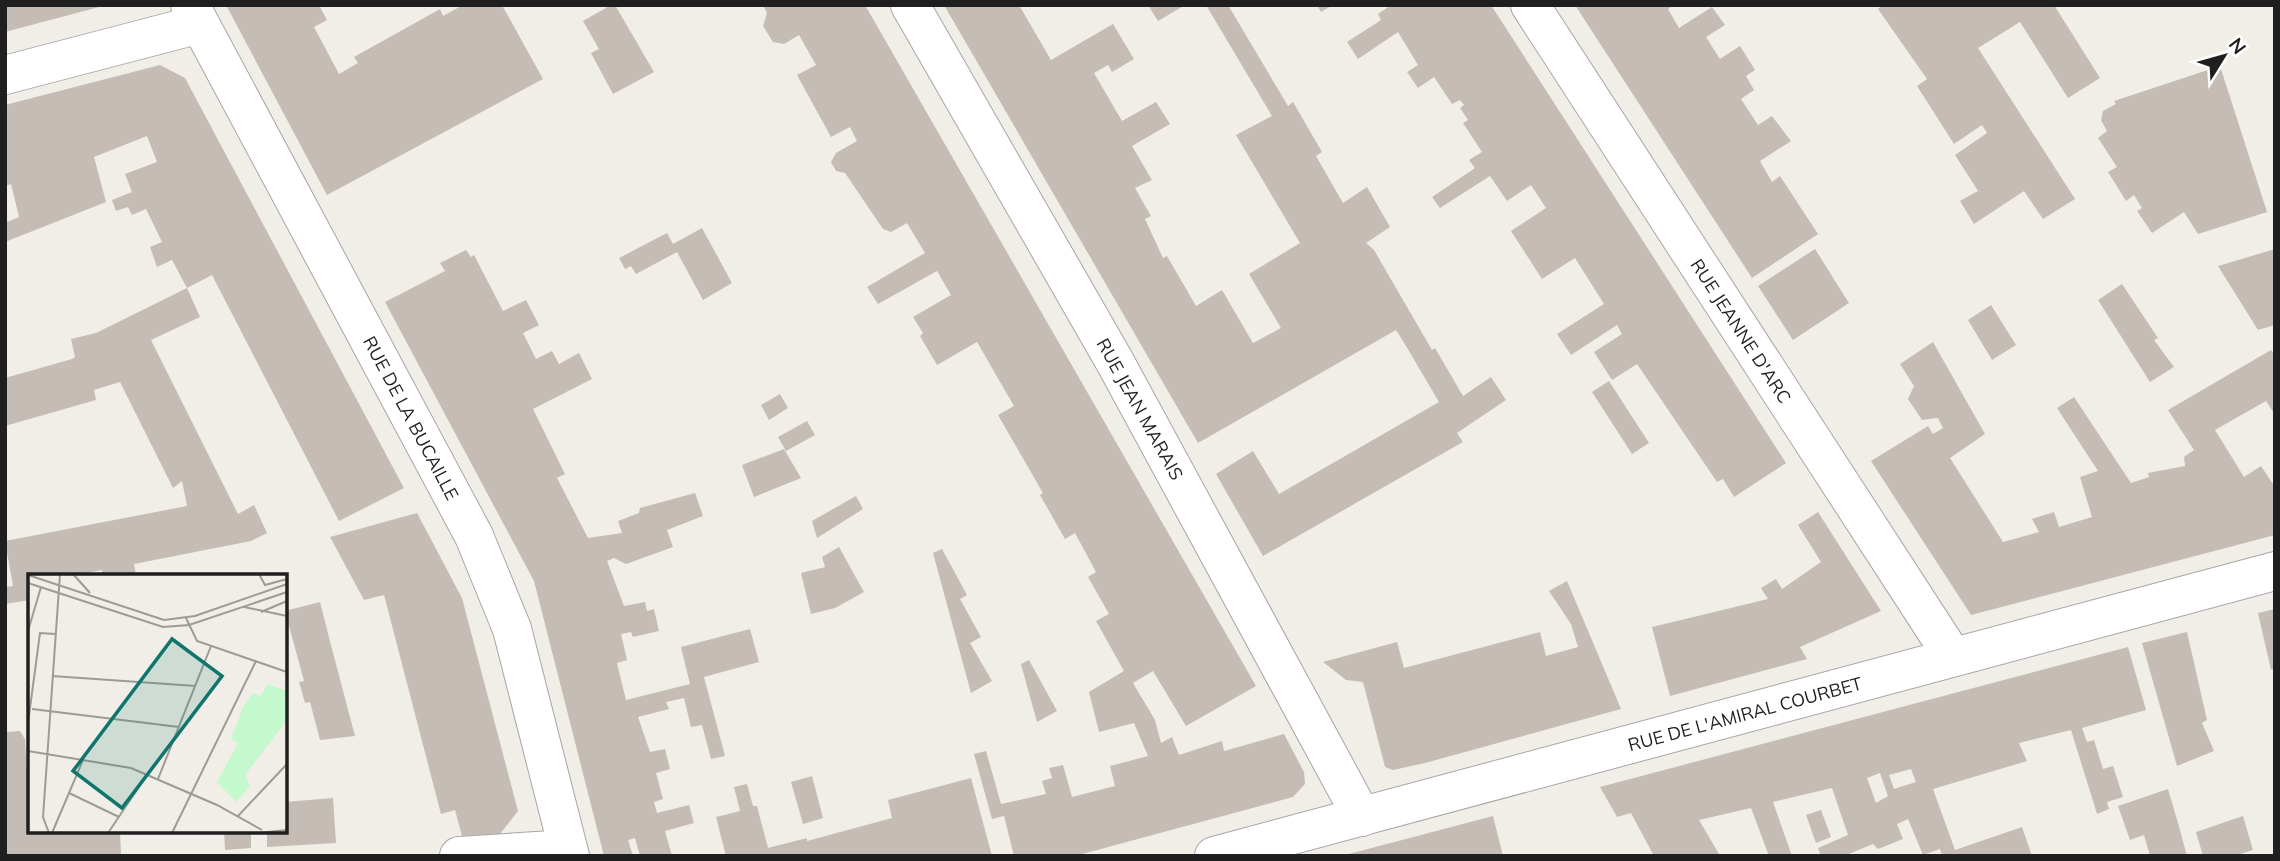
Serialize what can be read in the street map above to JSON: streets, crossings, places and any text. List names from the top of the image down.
{
  "streets": {
    "street": [
      "RUE JEANNE D'ARC",
      "RUE JEAN MARAIS",
      "RUE DE LA BUCAILLE",
      "RUE DE L'AMIRAL COURBET"
    ]
  },
  "crossings": [
    ["RUE JEANNE D'ARC", "RUE DE L'AMIRAL COURBET"],
    ["RUE JEAN MARAIS", "RUE DE L'AMIRAL COURBET"]
  ],
  "north": "top right"
}
